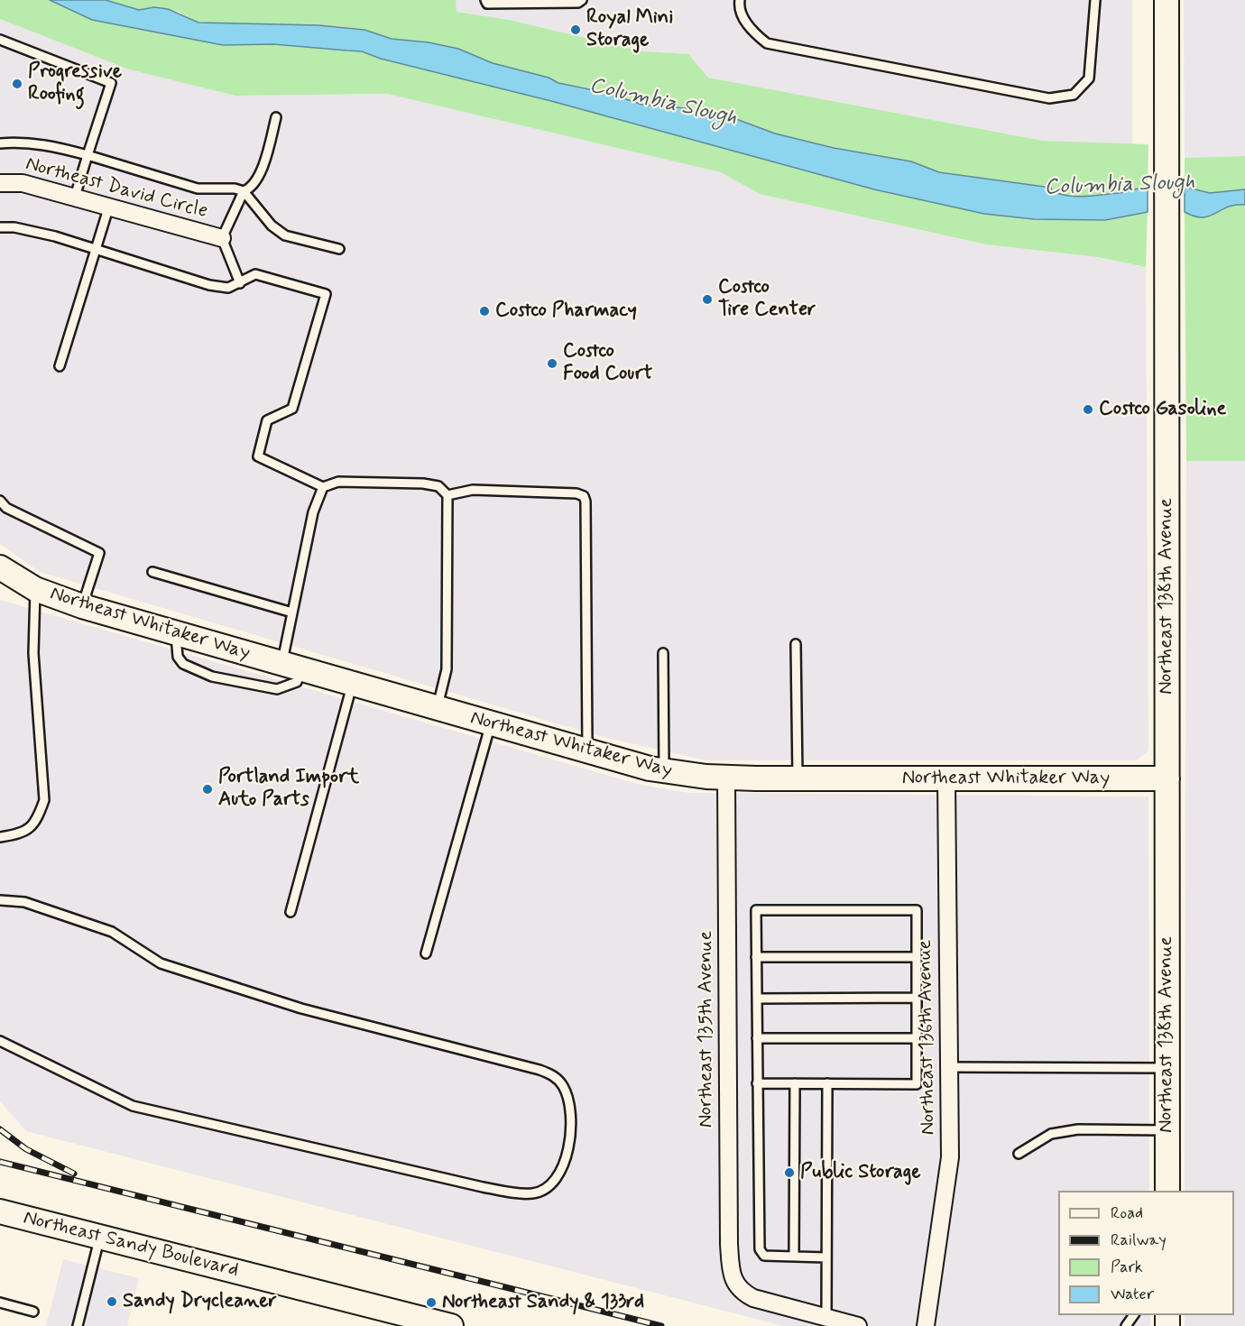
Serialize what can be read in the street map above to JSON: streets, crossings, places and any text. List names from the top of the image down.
{
  "streets": {
    "street": [
      "Northeast David Circle",
      "Northeast 138th Avenue",
      "Northeast Whitaker Way",
      "Northeast 135th Avenue",
      "Northeast 136th Avenue",
      "Northeast Sandy Boulevard"
    ]
  },
  "crossings": [
    ["Northeast 138th Avenue", "Northeast Whitaker Way"],
    ["Northeast Whitaker Way", "Northeast 135th Avenue"],
    ["Northeast Whitaker Way", "Northeast 136th Avenue"]
  ],
  "water": ["Columbia Slough"],
  "places": [
    "Royal Mini Storage",
    "Progressive Roofing",
    "Costco Tire Center",
    "Costco Pharmacy",
    "Costco Food Court",
    "Costco Gasoline",
    "Portland Import Auto Parts",
    "Public Storage",
    "Sandy Drycleaner",
    "Northeast Sandy & 133rd"
  ],
  "legend": [
    "Road",
    "Railway",
    "Park",
    "Water"
  ]
}
